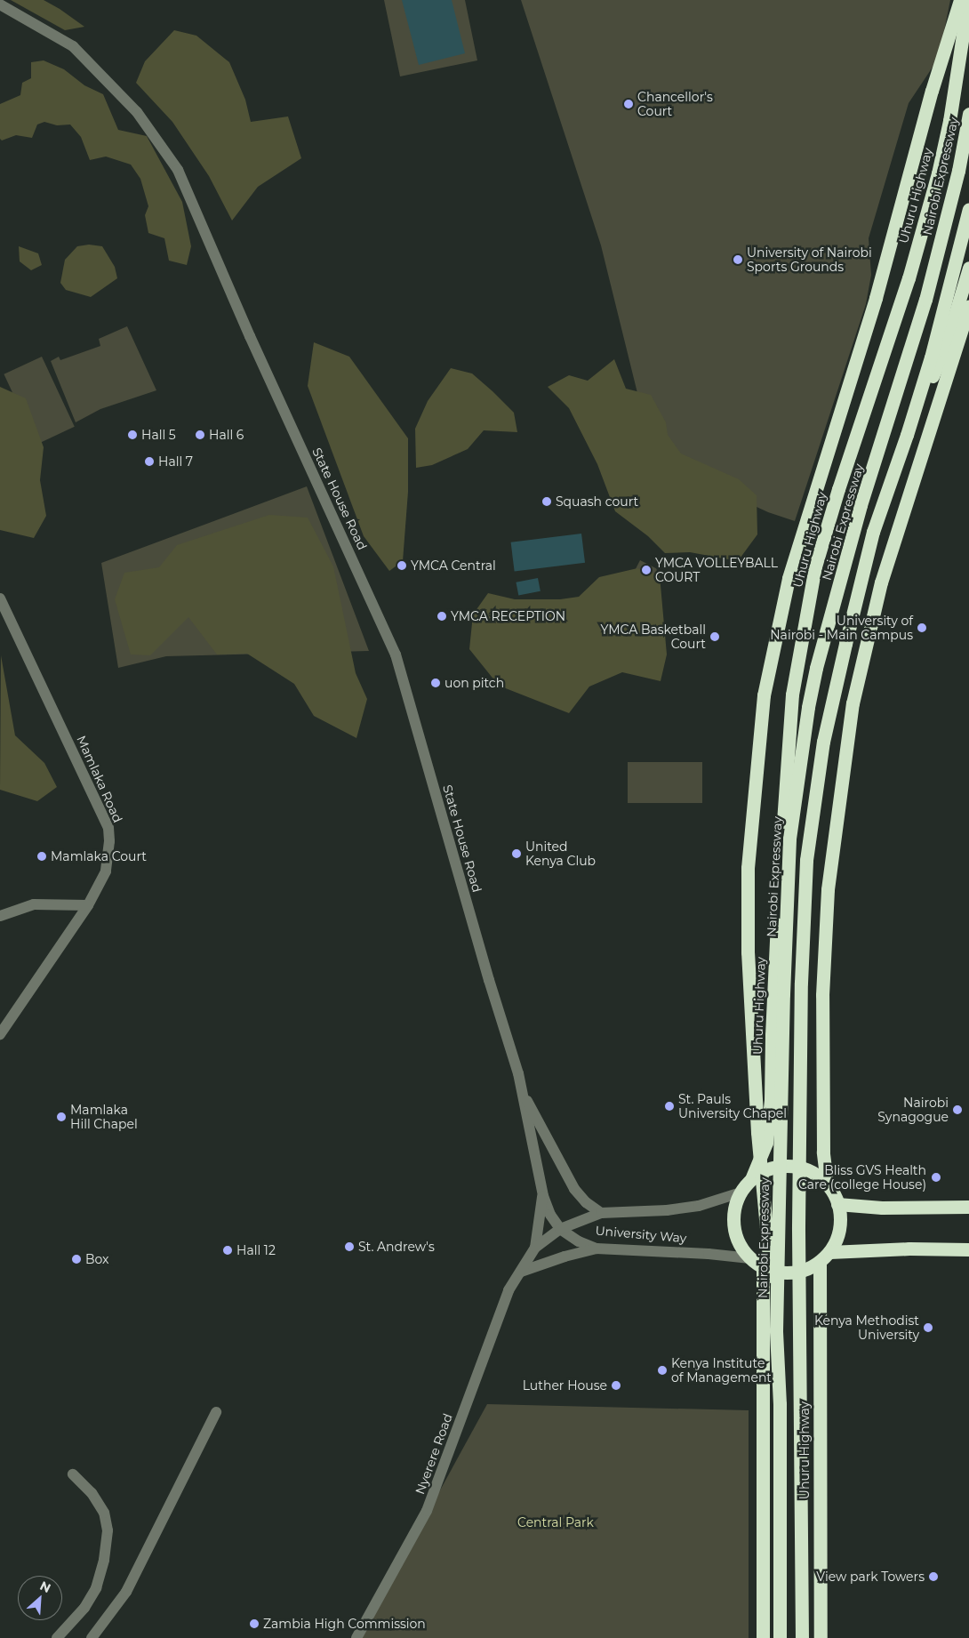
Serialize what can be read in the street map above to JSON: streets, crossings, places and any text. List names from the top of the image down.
{
  "streets": {
    "highway": ["Nairobi Expressway", "Uhuru Highway"],
    "street": [
      "State House Road",
      "Mamlaka Road",
      "University Way",
      "Nyerere Road"
    ]
  },
  "crossings": [
    ["Uhuru Highway", "University Way"],
    ["State House Road", "University Way"],
    ["State House Road", "Nyerere Road"],
    ["University Way", "Nyerere Road"]
  ],
  "parks": ["Central Park"],
  "places": [
    "Chancellor's Court",
    "University of Nairobi Sports Grounds",
    "Hall 5",
    "Hall 6",
    "Hall 7",
    "Squash court",
    "YMCA Central",
    "YMCA VOLLEYBALL COURT",
    "YMCA RECEPTION",
    "University of Nairobi - Main Campus",
    "YMCA Basketball Court",
    "uon pitch",
    "United Kenya Club",
    "Mamlaka Court",
    "St. Pauls University Chapel",
    "Nairobi Synagogue",
    "Mamlaka Hill Chapel",
    "Bliss GVS Health Care (college House)",
    "St. Andrew's",
    "Hall 12",
    "Box",
    "Kenya Methodist University",
    "Kenya Institute of Management",
    "Luther House",
    "View park Towers",
    "Zambia High Commission"
  ],
  "north": "top right"
}
